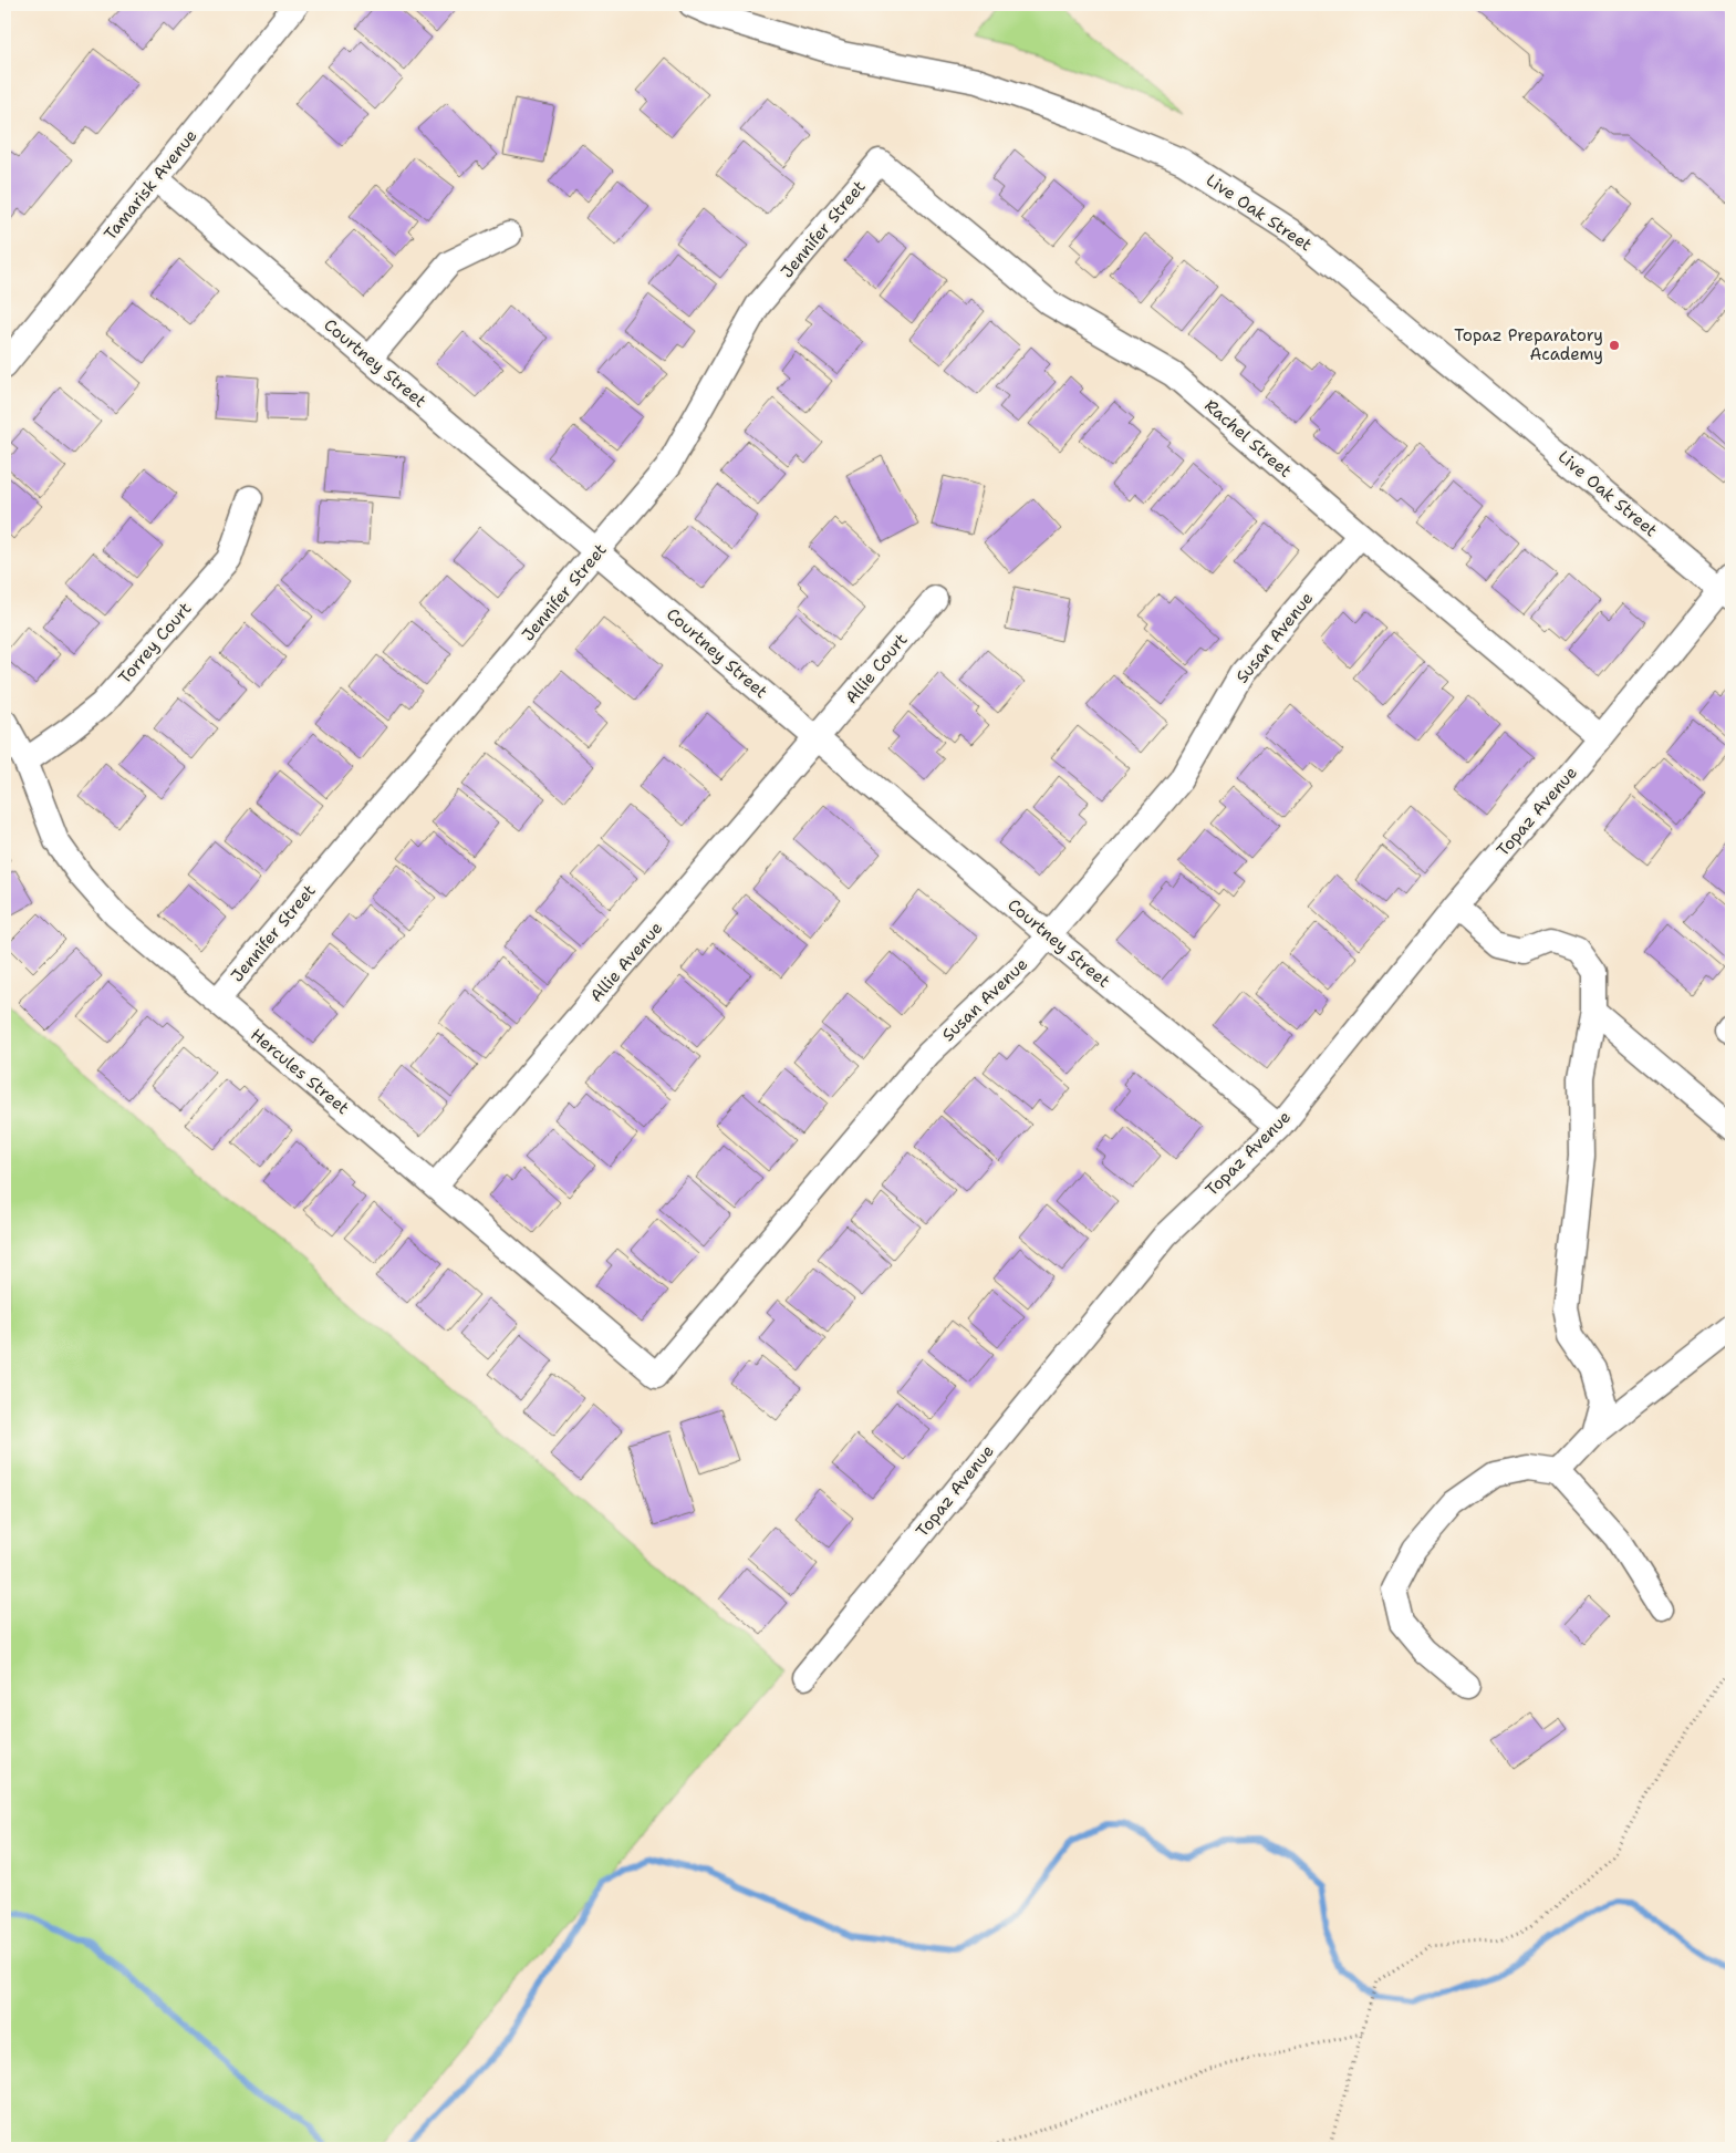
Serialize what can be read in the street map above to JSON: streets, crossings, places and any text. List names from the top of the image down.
{
  "streets": {
    "street": [
      "Tamarisk Avenue",
      "Live Oak Street",
      "Jennifer Street",
      "Courtney Street",
      "Rachel Street",
      "Susan Avenue",
      "Torrey Court",
      "Allie Court",
      "Topaz Avenue",
      "Allie Avenue",
      "Hercules Street"
    ]
  },
  "crossings": [
    ["Tamarisk Avenue", "Courtney Street"],
    ["Live Oak Street", "Topaz Avenue"],
    ["Jennifer Street", "Courtney Street"],
    ["Jennifer Street", "Rachel Street"],
    ["Jennifer Street", "Hercules Street"],
    ["Courtney Street", "Susan Avenue"],
    ["Courtney Street", "Allie Court"],
    ["Courtney Street", "Topaz Avenue"],
    ["Courtney Street", "Allie Avenue"],
    ["Rachel Street", "Susan Avenue"],
    ["Rachel Street", "Topaz Avenue"],
    ["Susan Avenue", "Hercules Street"],
    ["Torrey Court", "Hercules Street"],
    ["Allie Court", "Allie Avenue"],
    ["Allie Avenue", "Hercules Street"]
  ],
  "places": ["Topaz Preparatory Academy"]
}
